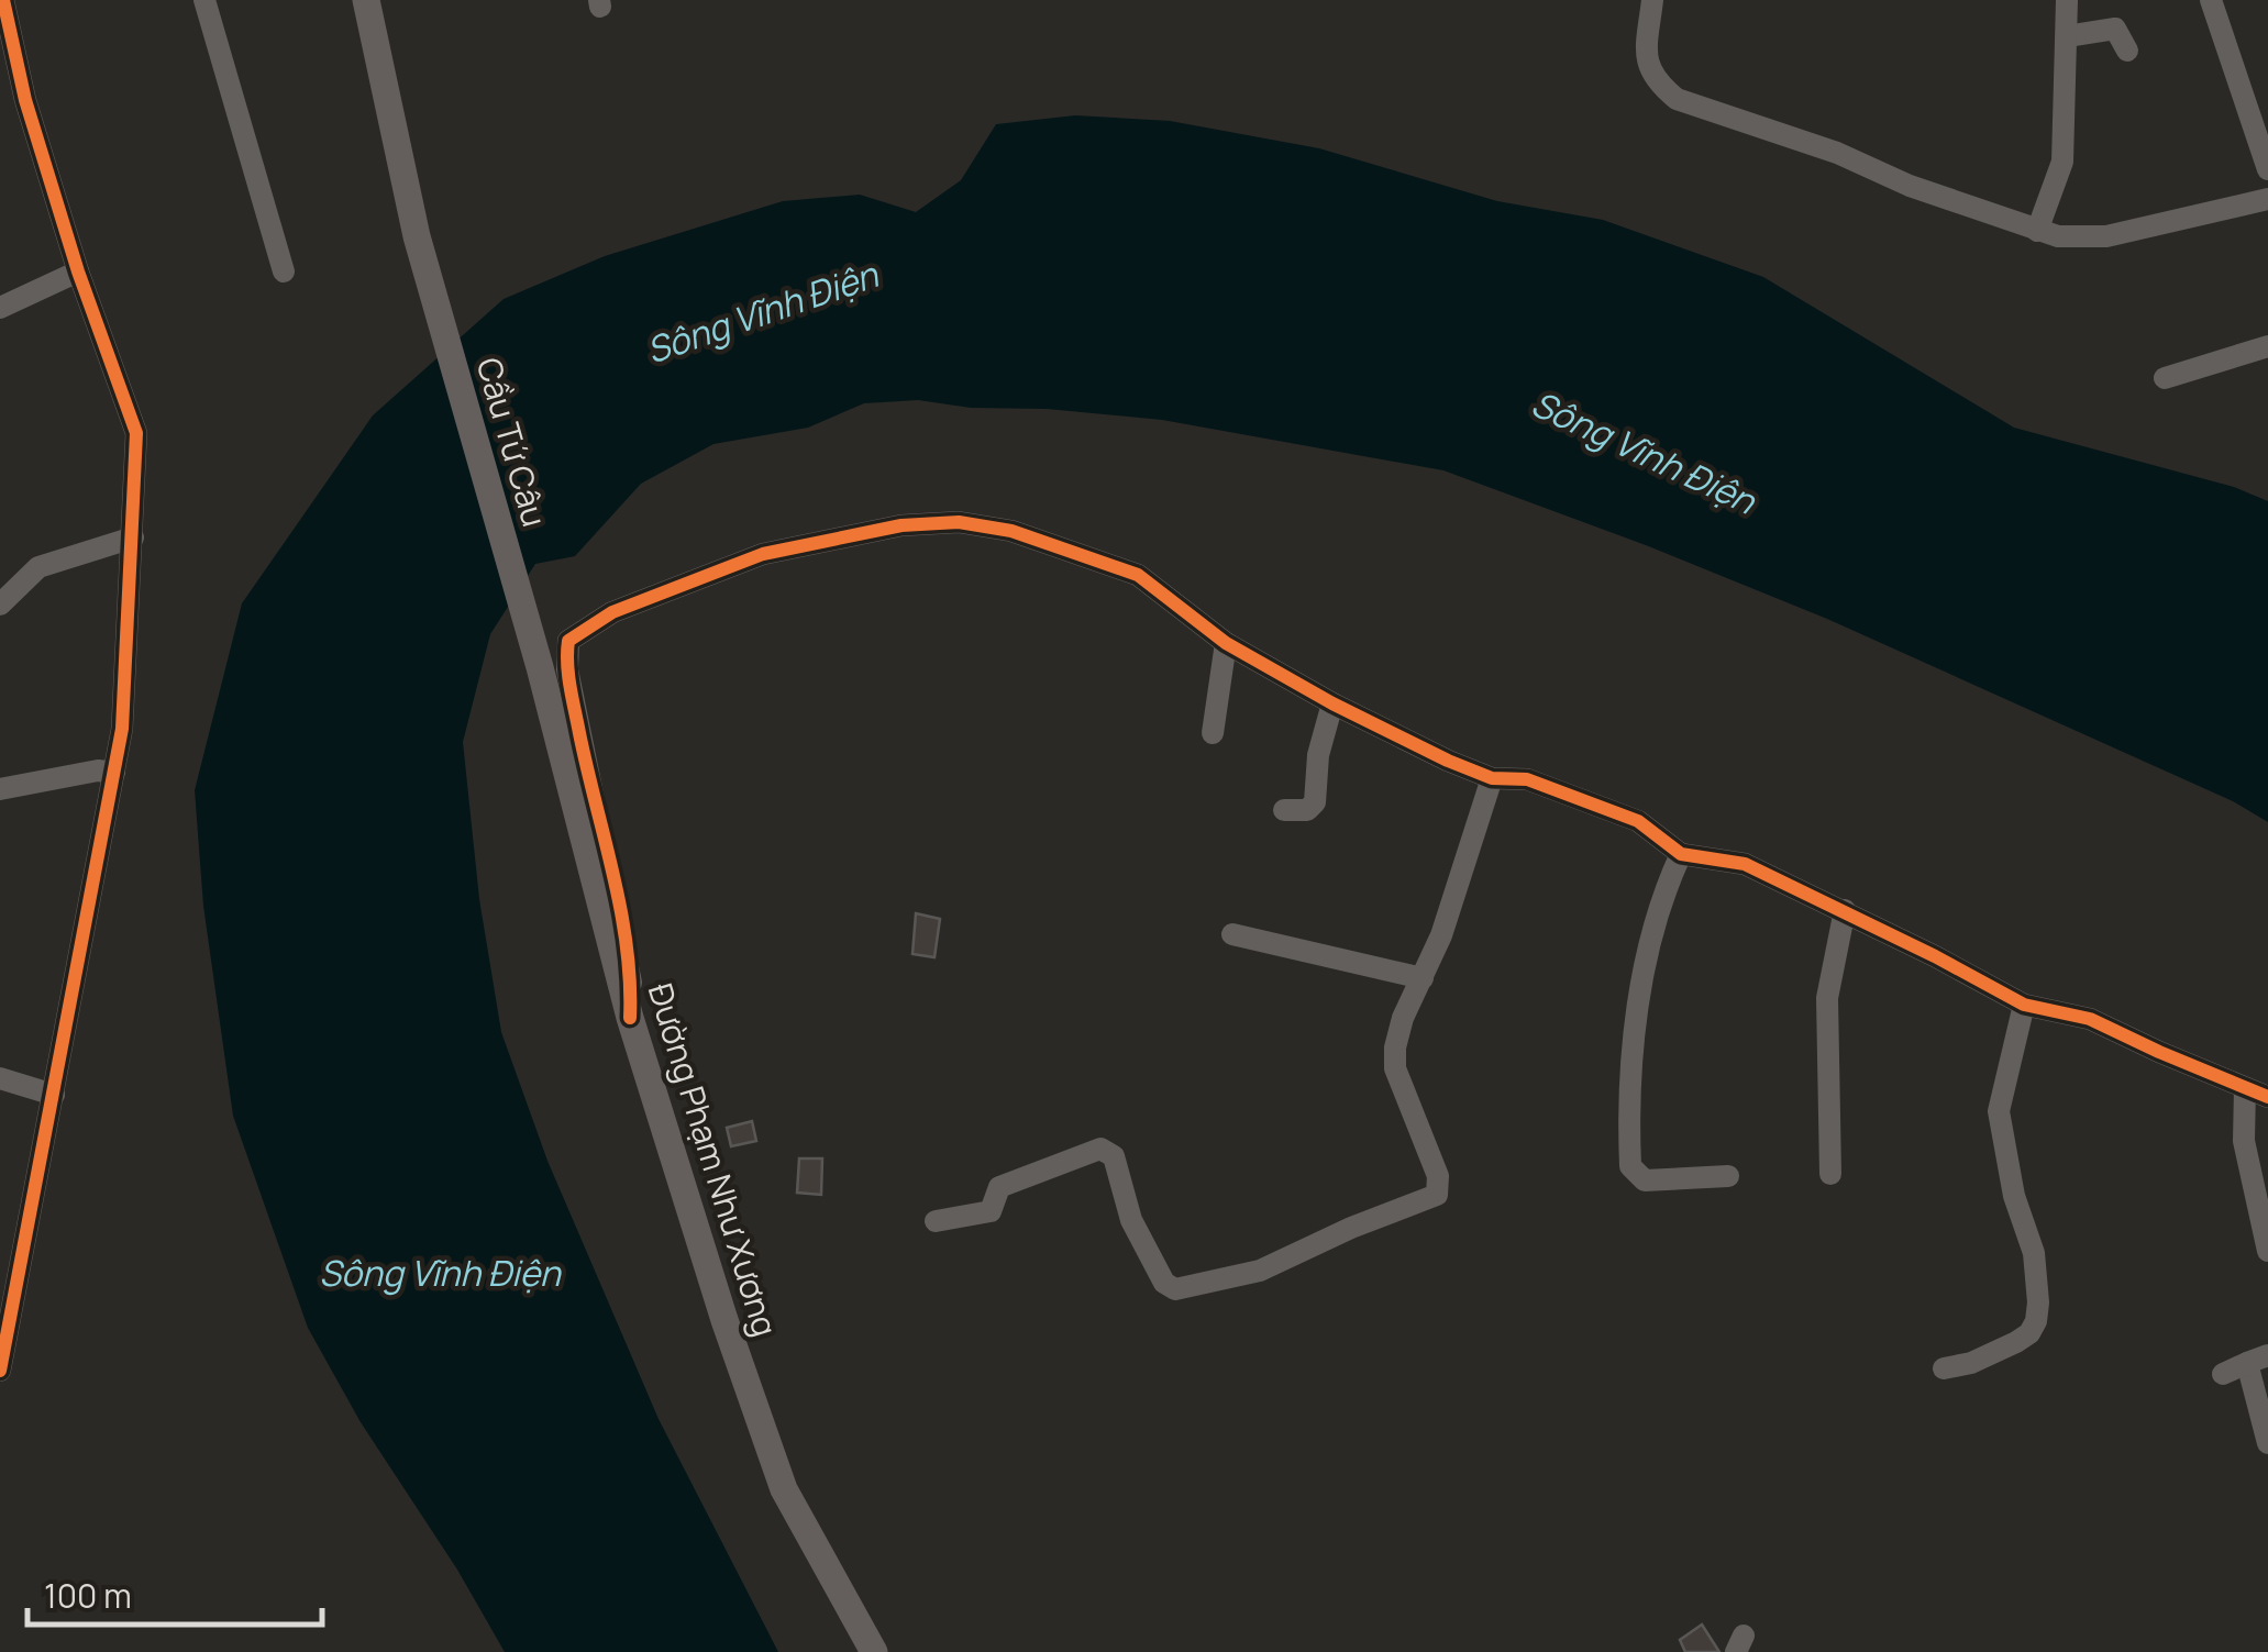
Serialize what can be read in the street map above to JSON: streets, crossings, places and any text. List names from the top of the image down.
{
  "streets": {
    "main road": ["Cầu Tứ Câu", "Đường Phạm Như Xương"]
  },
  "crossings": [
    ["Cầu Tứ Câu", "Đường Phạm Như Xương"]
  ],
  "water": ["Sông Vĩnh Điện"],
  "scale_bar": "100 m"
}
